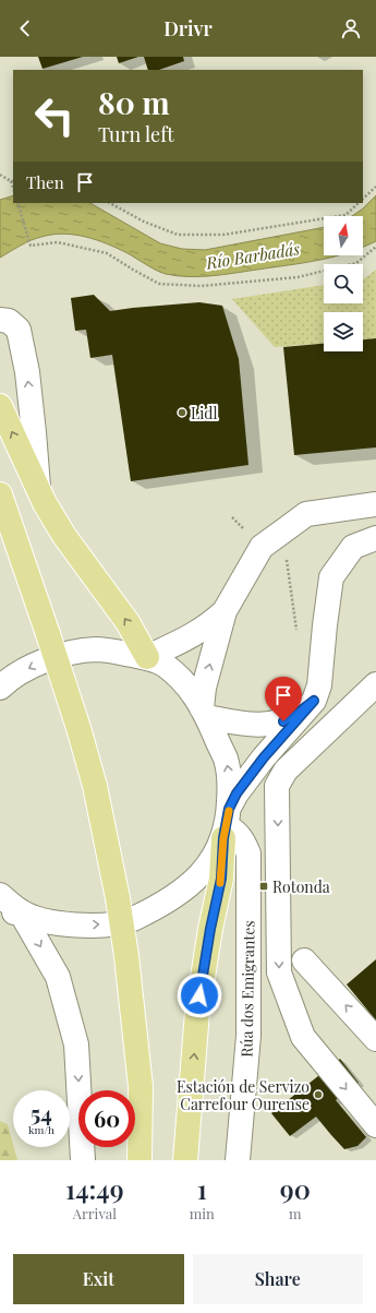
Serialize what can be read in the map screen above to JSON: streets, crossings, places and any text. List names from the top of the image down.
{
  "streets": {
    "street": ["Rúa dos Emigrantes"]
  },
  "water": ["Río Barbadás"],
  "places": {
    "other": ["Lidl", "Estación de Servizo Carrefour Ourense"],
    "transit": ["Rotonda"]
  },
  "north": "top",
  "page": {
    "header": "Drivr",
    "turn": ["80 m", "Turn left"],
    "then": "Then",
    "speed": "54 km/h",
    "limit": "60",
    "eta": [
      "14:49",
      "Arrival",
      "1",
      "min",
      "90",
      "m"
    ],
    "buttons": ["Exit", "Share"]
  }
}
